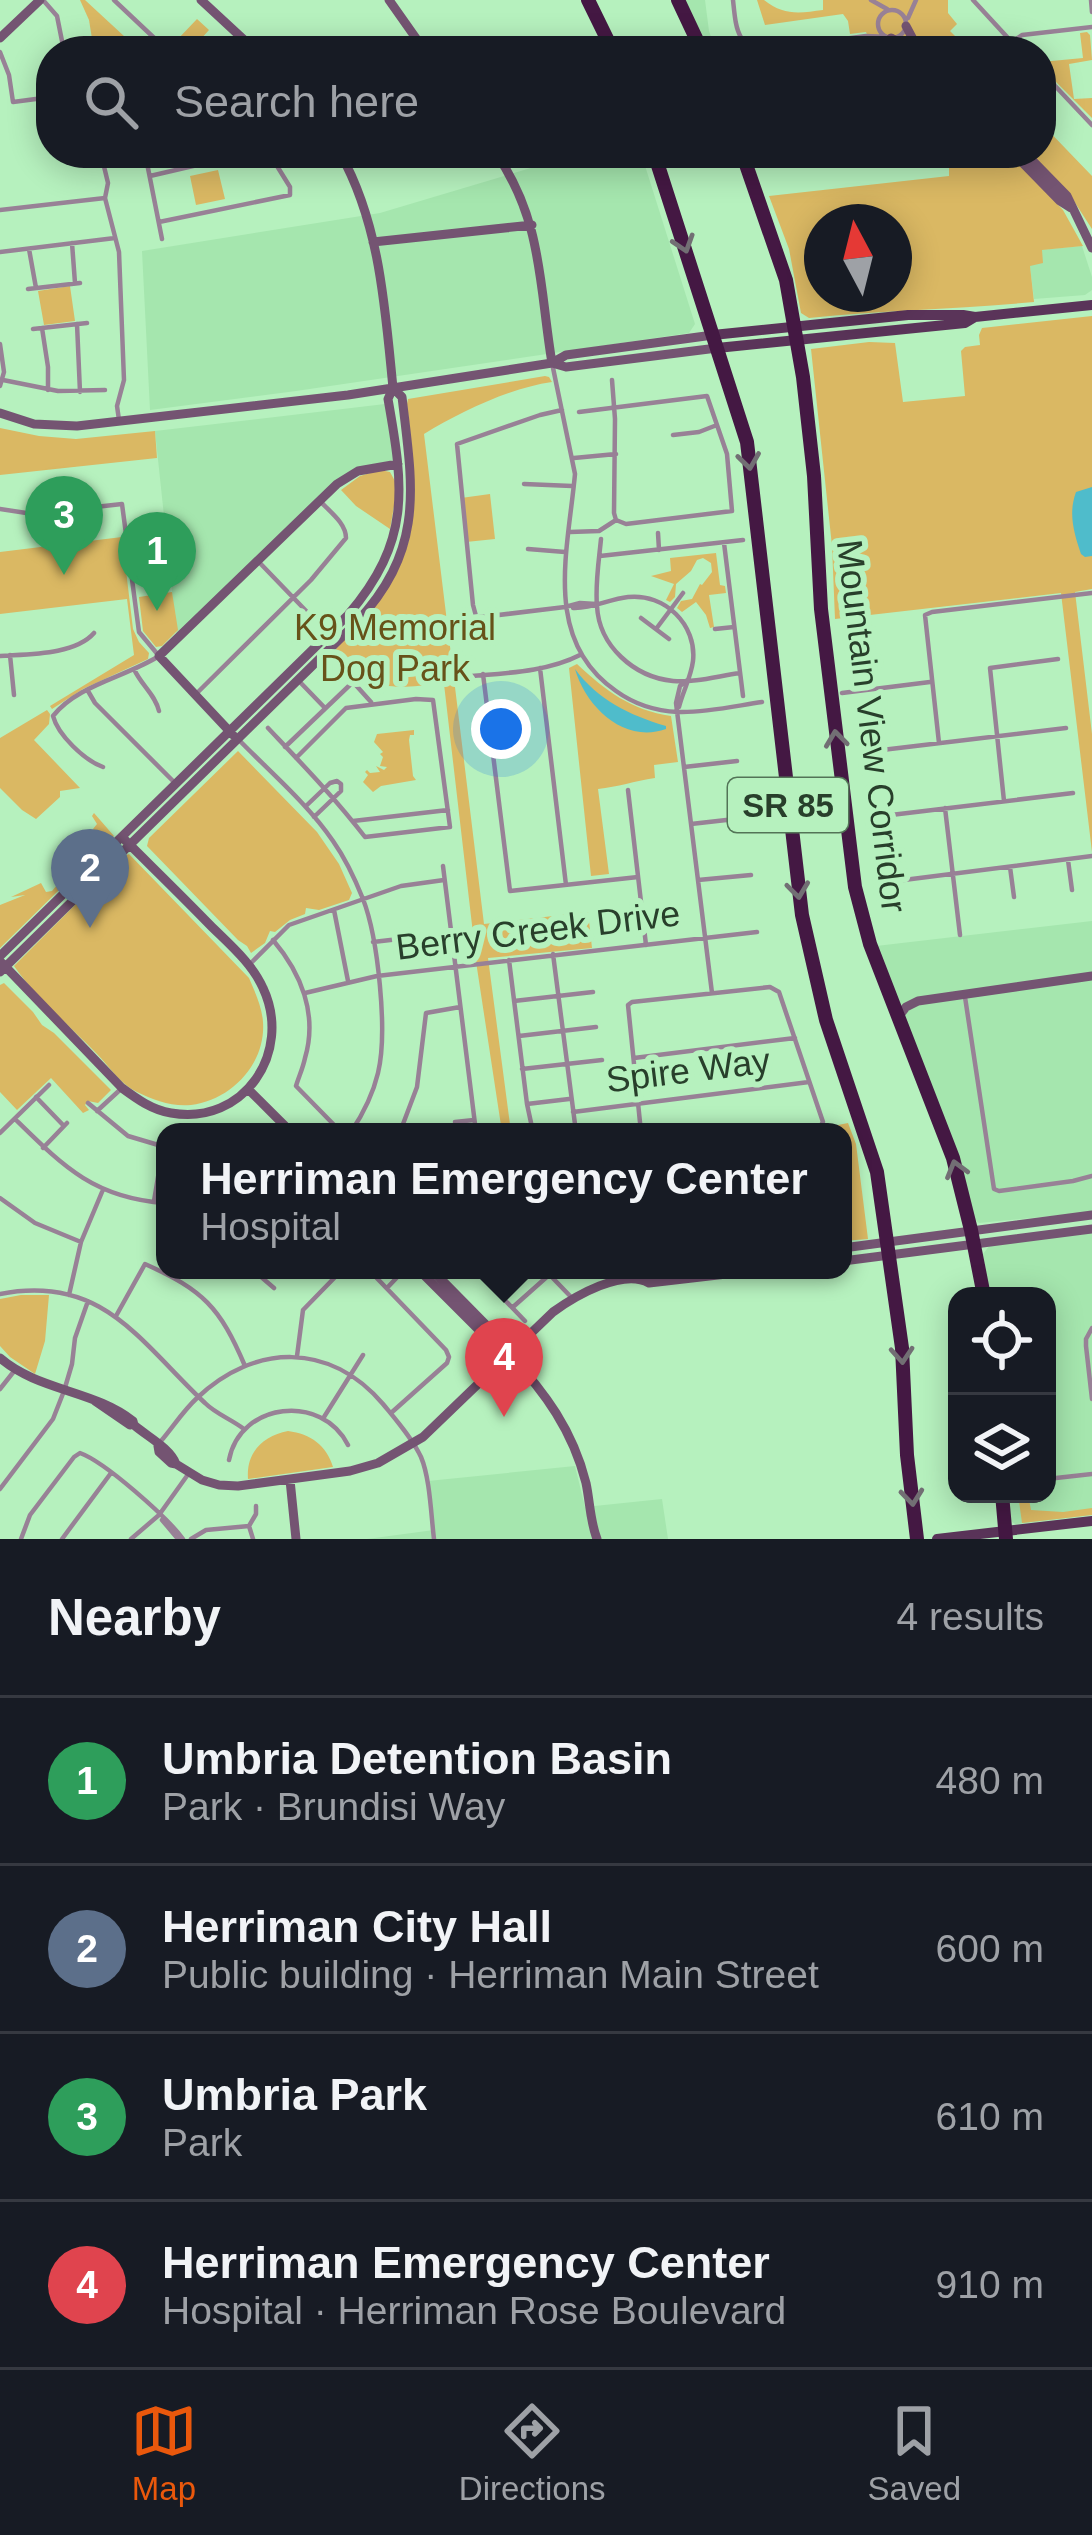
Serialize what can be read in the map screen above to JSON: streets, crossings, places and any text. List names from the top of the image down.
{
  "streets": {
    "highway": ["Mountain View Corridor", "SR 85"],
    "street": ["Berry Creek Drive", "Spire Way"]
  },
  "parks": ["K9 Memorial Dog Park"],
  "north": "top",
  "page": {
    "search": "Search here",
    "pins": [
      "3",
      "1",
      "2",
      "4"
    ],
    "popup": ["Herriman Emergency Center", "Hospital"],
    "heading": ["Nearby", "4 results"],
    "list": [
      {
        "mark": "1",
        "name": "Umbria Detention Basin",
        "note": "Park · Brundisi Way",
        "value": "480 m"
      },
      {
        "mark": "2",
        "name": "Herriman City Hall",
        "note": "Public building · Herriman Main Street",
        "value": "600 m"
      },
      {
        "mark": "3",
        "name": "Umbria Park",
        "note": "Park",
        "value": "610 m"
      },
      {
        "mark": "4",
        "name": "Herriman Emergency Center",
        "note": "Hospital · Herriman Rose Boulevard",
        "value": "910 m"
      }
    ],
    "nav": ["Map", "Directions", "Saved"]
  }
}
